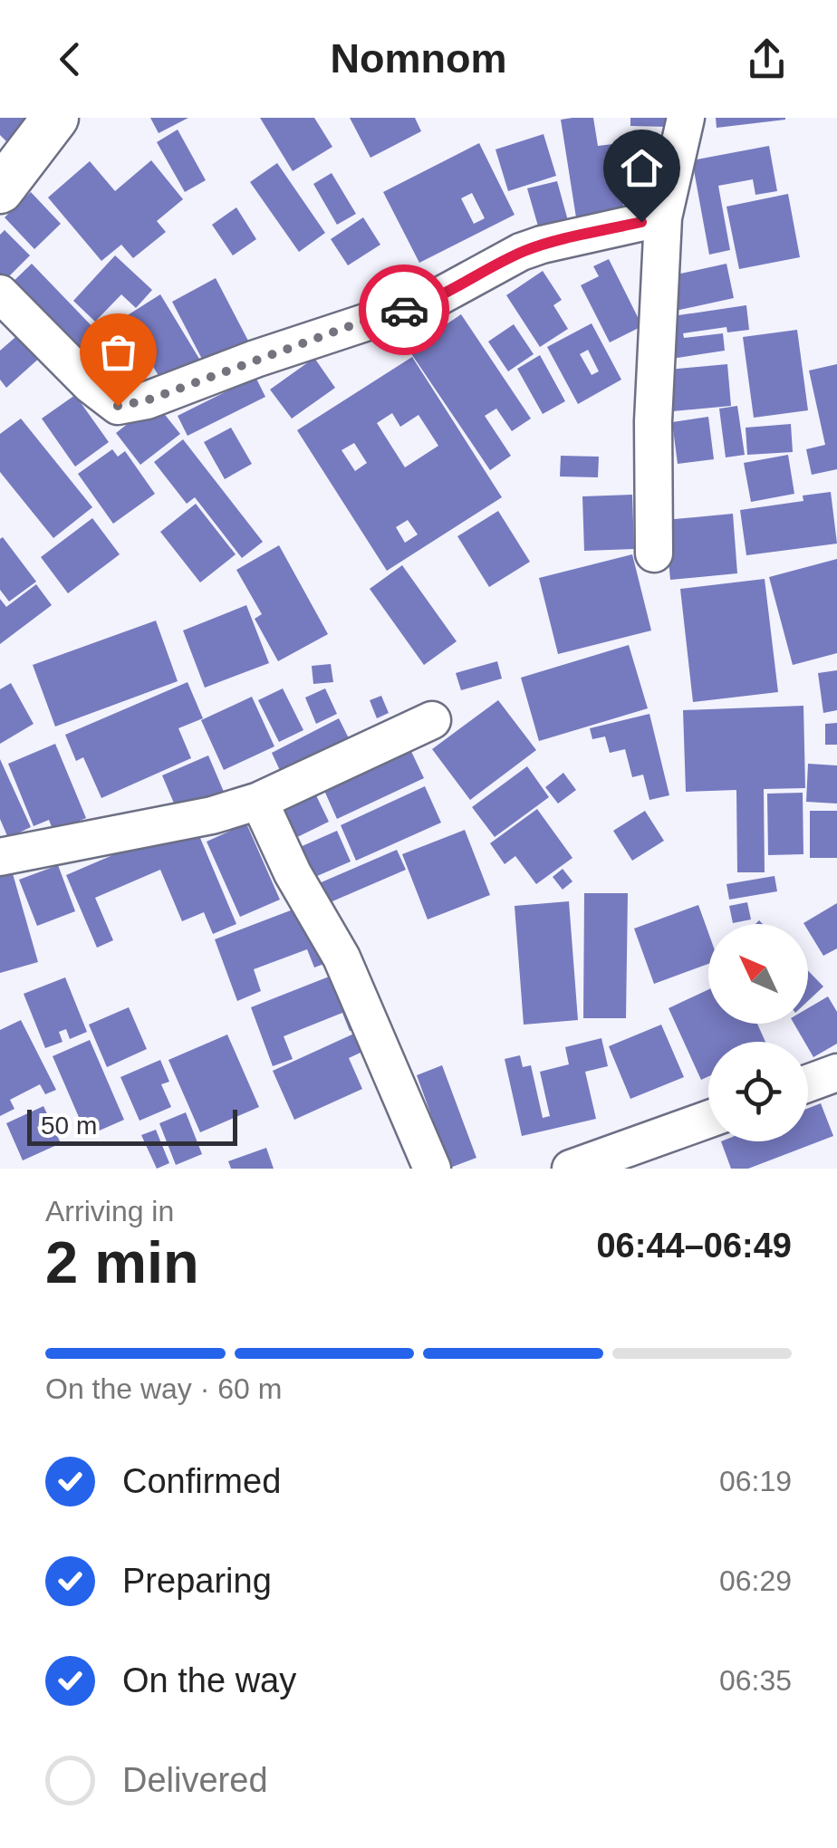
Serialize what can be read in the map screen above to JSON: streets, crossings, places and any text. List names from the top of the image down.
{
  "scale_bar": "50 m",
  "north": "top left",
  "page": {
    "header": "Nomnom",
    "scale": "50 m",
    "heading": ["2 min", "Arriving in", "06:44–06:49"],
    "bar": "On the way · 60 m",
    "list": [
      ["Confirmed", "06:19"],
      ["Preparing", "06:29"],
      ["On the way", "06:35"],
      "Delivered"
    ]
  }
}
